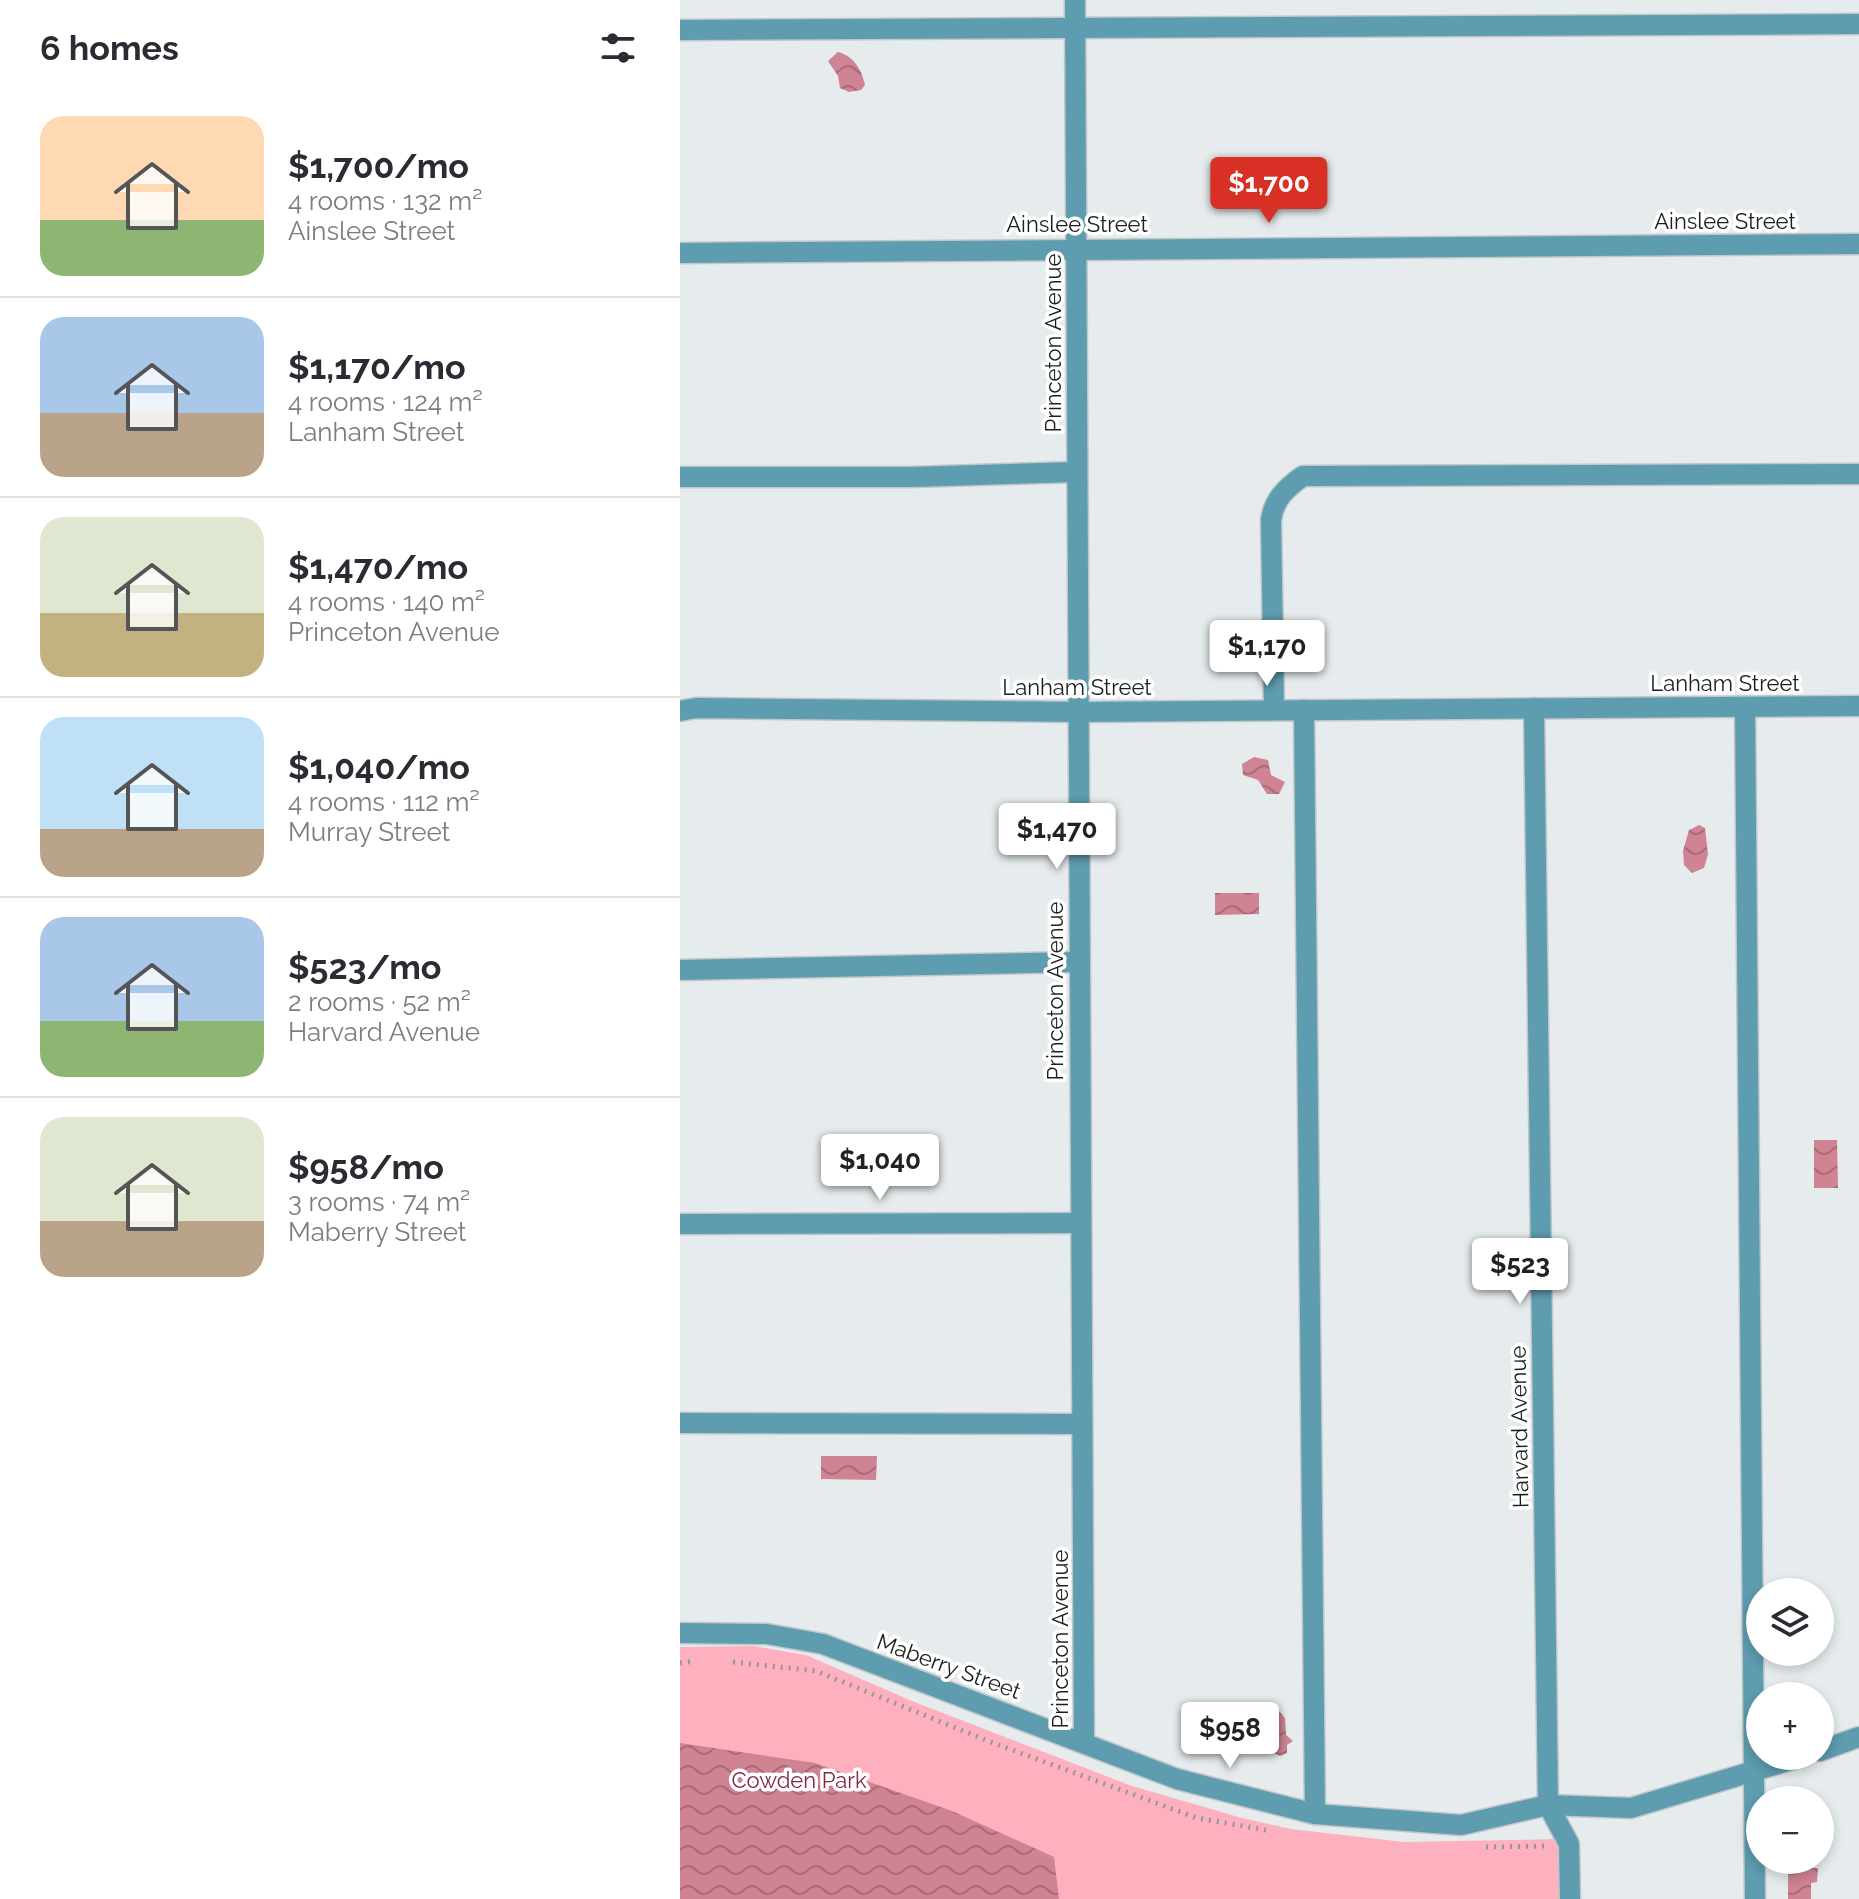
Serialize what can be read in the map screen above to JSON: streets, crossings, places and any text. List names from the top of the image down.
{
  "streets": {
    "street": [
      "Ainslee Street",
      "Princeton Avenue",
      "Lanham Street",
      "Harvard Avenue",
      "Maberry Street"
    ]
  },
  "crossings": [
    ["Ainslee Street", "Princeton Avenue"],
    ["Princeton Avenue", "Lanham Street"],
    ["Princeton Avenue", "Maberry Street"],
    ["Lanham Street", "Harvard Avenue"],
    ["Harvard Avenue", "Maberry Street"]
  ],
  "parks": ["Cowden Park"],
  "page": {
    "heading": "6 homes",
    "list": [
      {
        "name": "$1,700/mo",
        "note": "4 rooms · 132 m² · Ainslee Street"
      },
      {
        "name": "$1,170/mo",
        "note": "4 rooms · 124 m² · Lanham Street"
      },
      {
        "name": "$1,470/mo",
        "note": "4 rooms · 140 m² · Princeton Avenue"
      },
      {
        "name": "$1,040/mo",
        "note": "4 rooms · 112 m² · Murray Street"
      },
      {
        "name": "$523/mo",
        "note": "2 rooms · 52 m² · Harvard Avenue"
      },
      {
        "name": "$958/mo",
        "note": "3 rooms · 74 m² · Maberry Street"
      }
    ],
    "price": [
      "$1,700",
      "$1,170",
      "$1,470",
      "$1,040",
      "$523",
      "$958"
    ],
    "map_buttons": ["+", "−"]
  }
}
